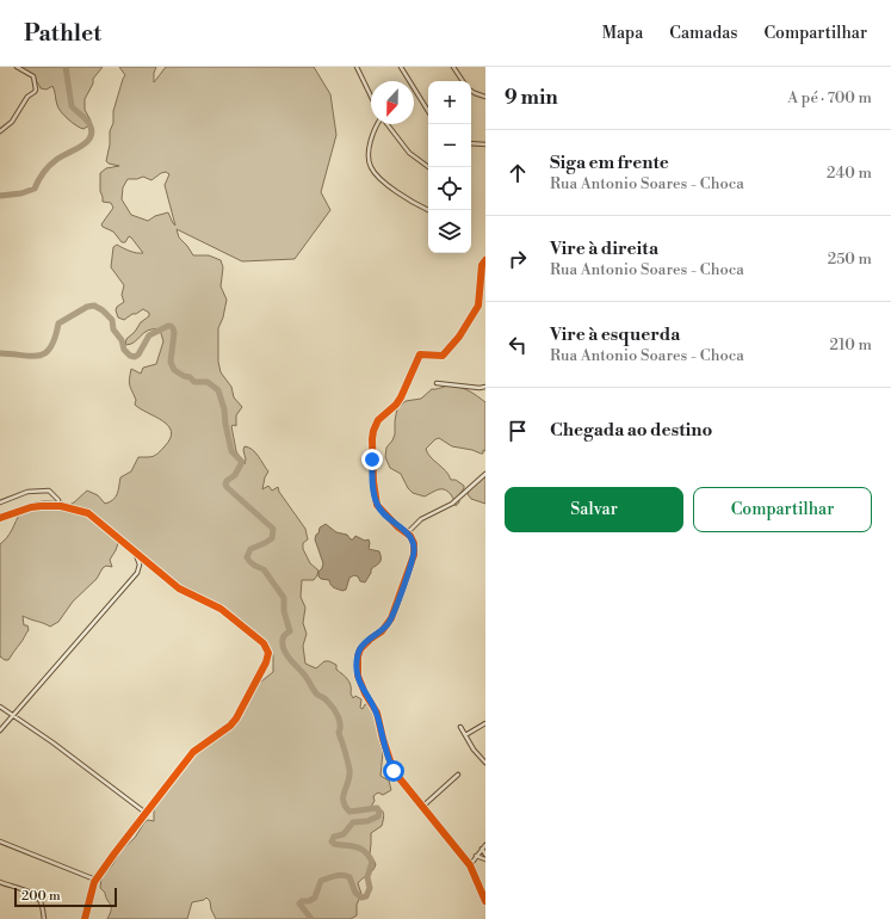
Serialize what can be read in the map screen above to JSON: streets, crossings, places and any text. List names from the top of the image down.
{
  "scale_bar": "200 m",
  "north": "bottom",
  "page": {
    "header": "Pathlet",
    "nav": ["Mapa", "Camadas", "Compartilhar"],
    "heading": ["9 min", "A pé · 700 m"],
    "map_buttons": ["+", "−"],
    "list": [
      ["Siga em frente", "Rua Antonio Soares - Choca", "240 m"],
      ["Vire à direita", "Rua Antonio Soares - Choca", "250 m"],
      ["Vire à esquerda", "Rua Antonio Soares - Choca", "210 m"],
      "Chegada ao destino"
    ],
    "buttons": ["Salvar", "Compartilhar"],
    "scale": "200 m"
  }
}
